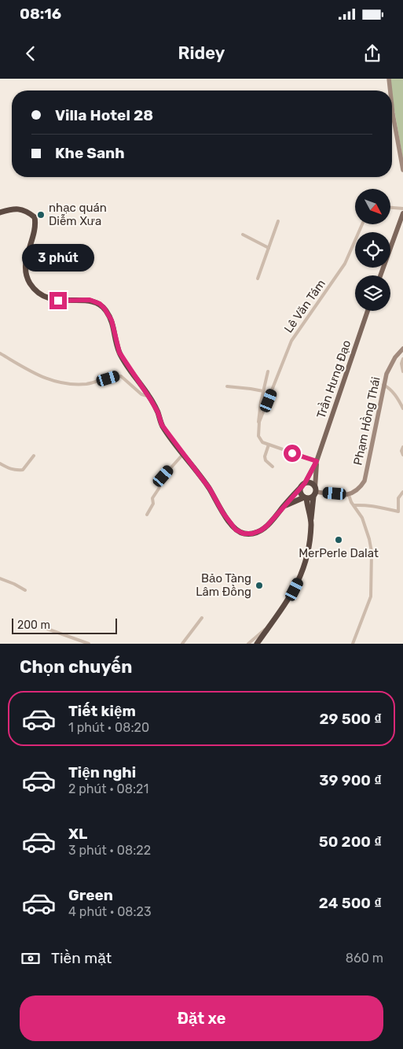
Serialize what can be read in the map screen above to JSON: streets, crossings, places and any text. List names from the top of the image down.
{
  "streets": {
    "main road": ["Trần Hưng Đạo"],
    "street": ["Lê Văn Tám", "Phạm Hồng Thái"]
  },
  "places": ["nhạc quán Diễm Xưa", "MerPerle Dalat", "Bảo Tàng Lâm Đồng"],
  "scale_bar": "200 m",
  "north": "bottom right",
  "page": {
    "status": "08:16",
    "header": "Ridey",
    "banner": ["Villa Hotel 28", "Khe Sanh"],
    "bubble": "3 phút",
    "scale": "200 m",
    "heading": "Chọn chuyến",
    "list": [
      {
        "name": "Tiết kiệm",
        "note": "1 phút · 08:20",
        "value": "29 500 ₫"
      },
      {
        "name": "Tiện nghi",
        "note": "2 phút · 08:21",
        "value": "39 900 ₫"
      },
      {
        "name": "XL",
        "note": "3 phút · 08:22",
        "value": "50 200 ₫"
      },
      {
        "name": "Green",
        "note": "4 phút · 08:23",
        "value": "24 500 ₫"
      }
    ],
    "pay": ["Tiền mặt", "860 m"],
    "buttons": "Đặt xe"
  }
}
